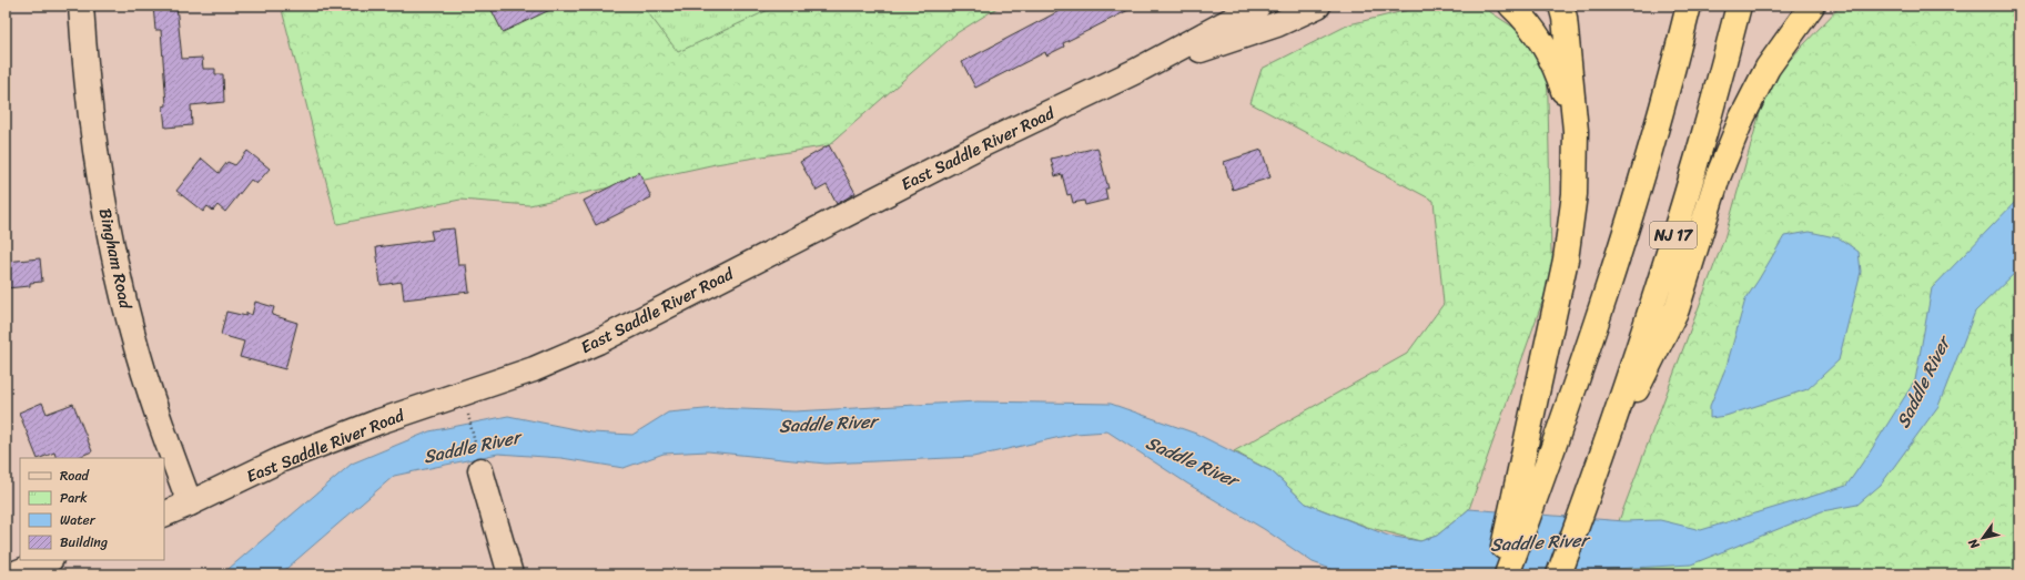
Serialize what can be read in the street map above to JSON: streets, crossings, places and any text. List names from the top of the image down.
{
  "streets": {
    "highway": ["NJ 17"],
    "main road": ["East Saddle River Road", "Bingham Road"]
  },
  "crossings": [
    ["East Saddle River Road", "Bingham Road"]
  ],
  "water": ["Saddle River"],
  "legend": [
    "Road",
    "Park",
    "Water",
    "Building"
  ],
  "north": "bottom left"
}
